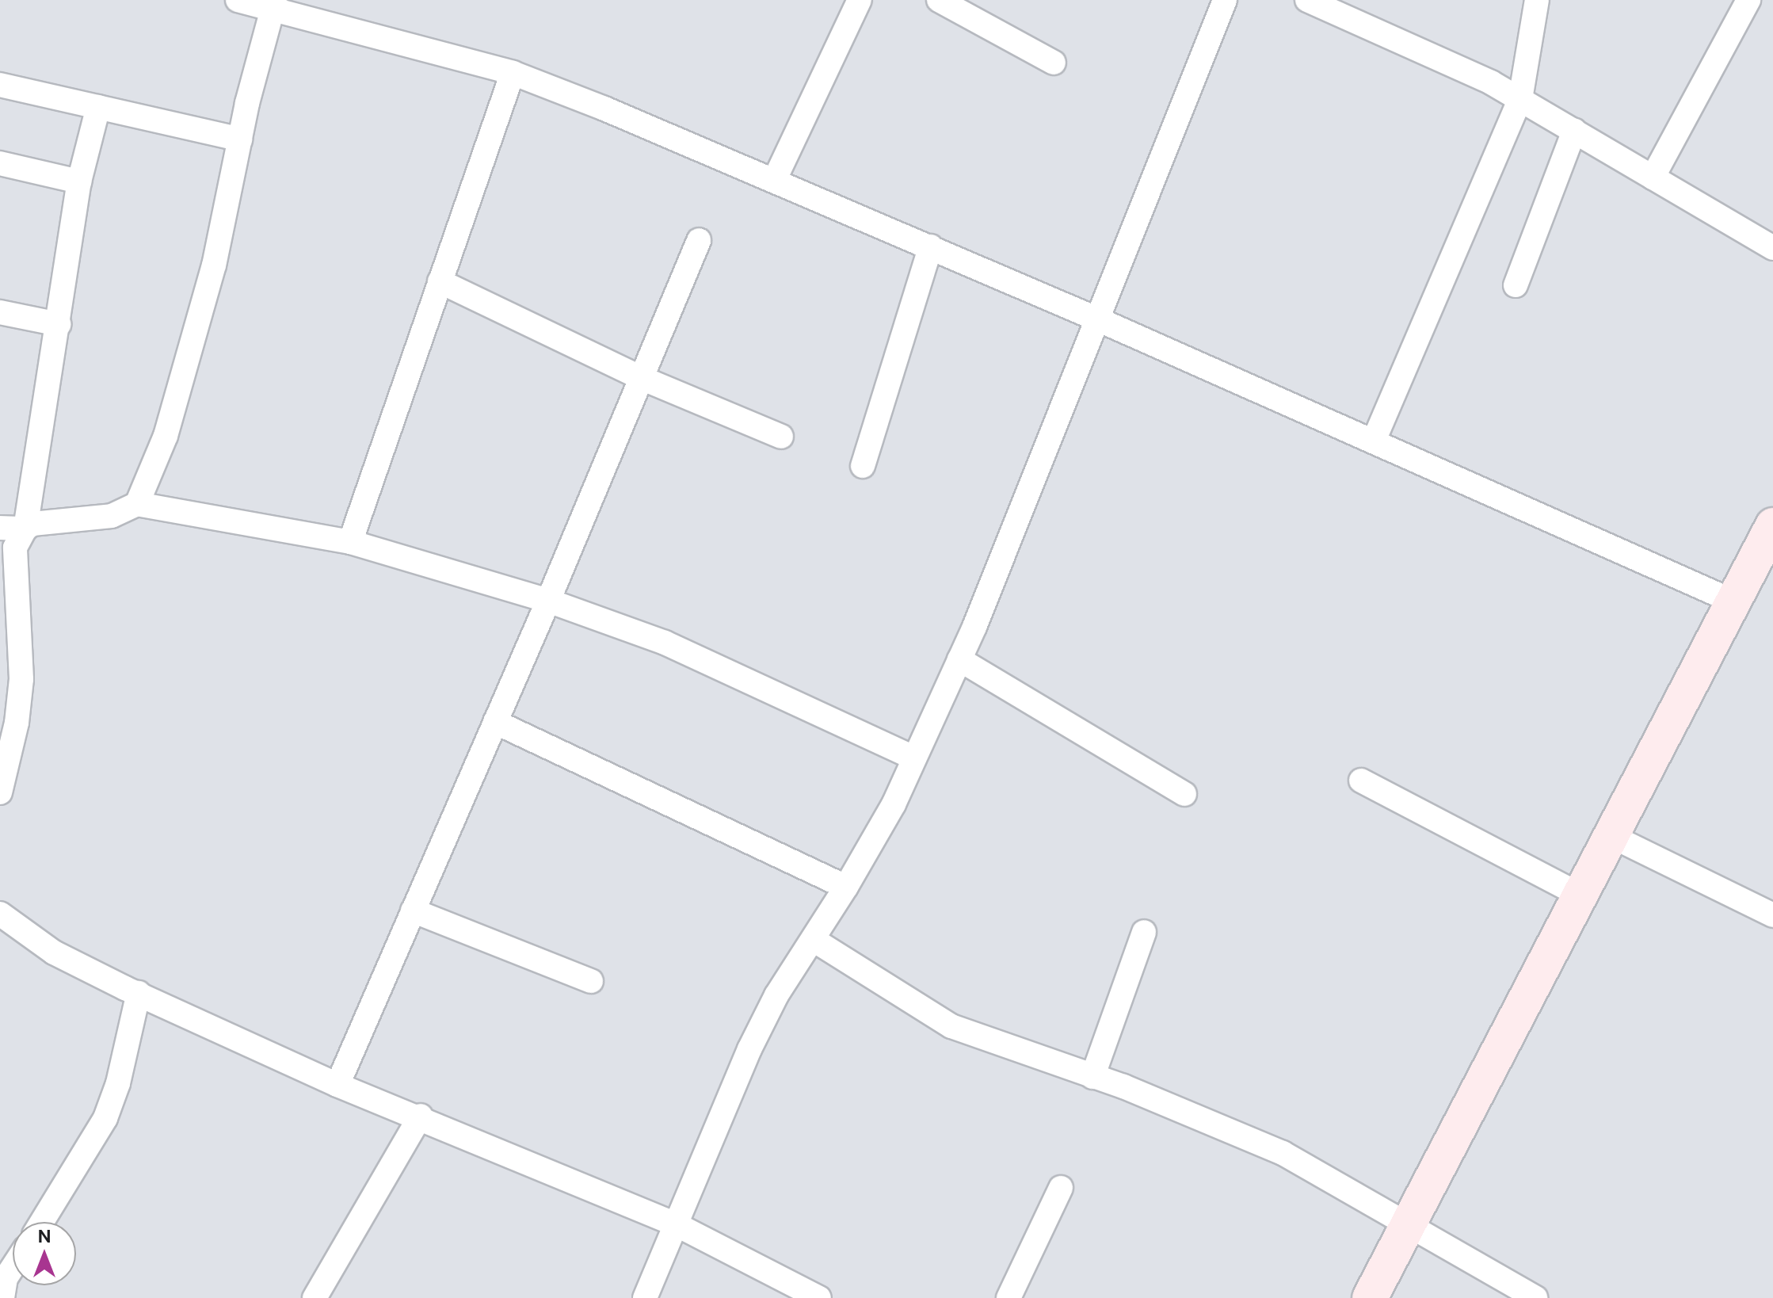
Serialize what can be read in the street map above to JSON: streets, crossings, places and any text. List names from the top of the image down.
{
  "north": "top"
}
